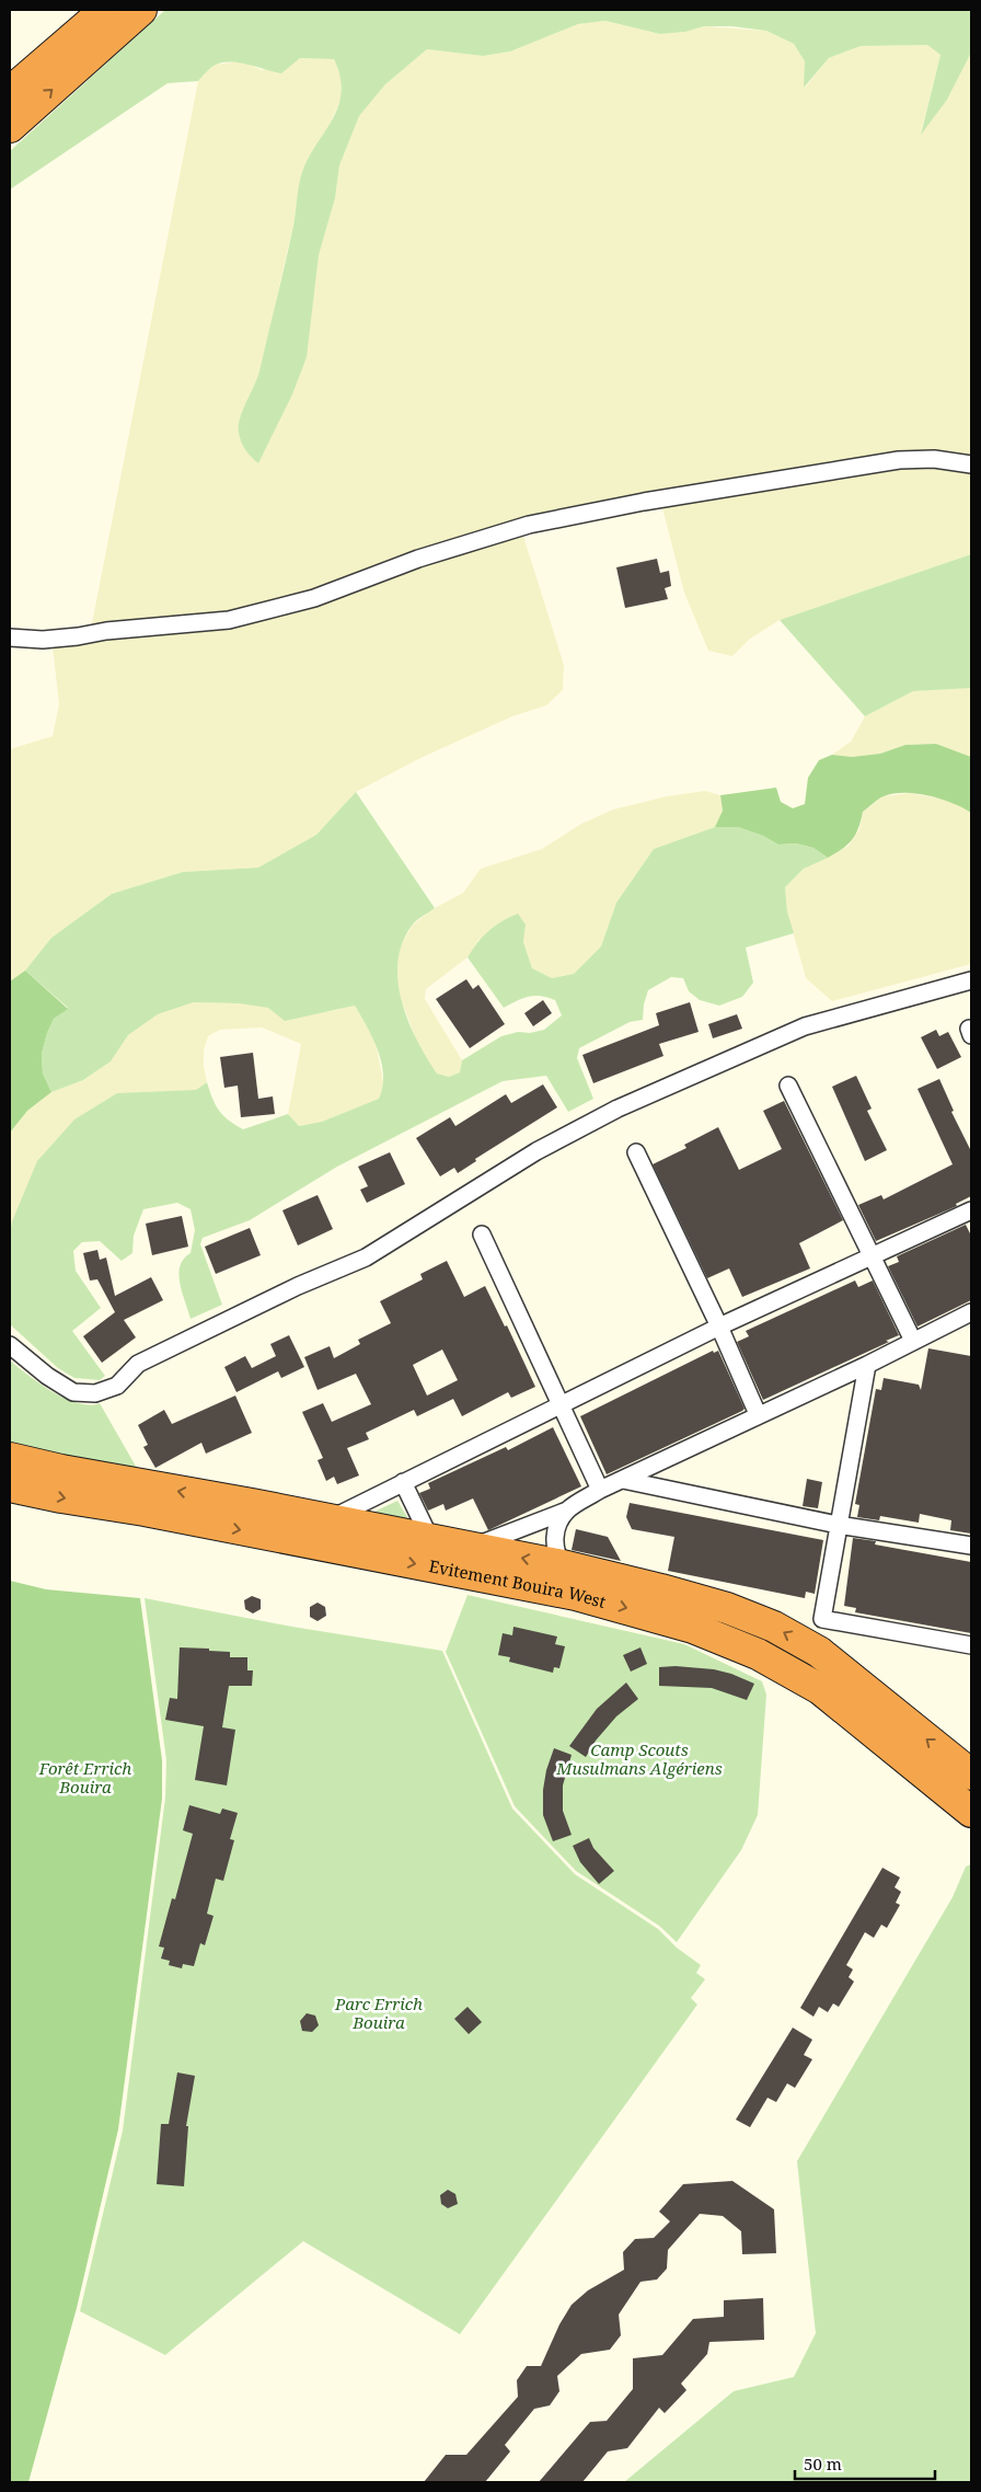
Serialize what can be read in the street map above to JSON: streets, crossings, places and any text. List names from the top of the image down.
{
  "streets": {
    "highway": ["Evitement Bouira West"]
  },
  "parks": ["Camp Scouts Musulmans Algériens", "Forêt Errich Bouira", "Parc Errich Bouira"],
  "scale_bar": "50 m"
}
